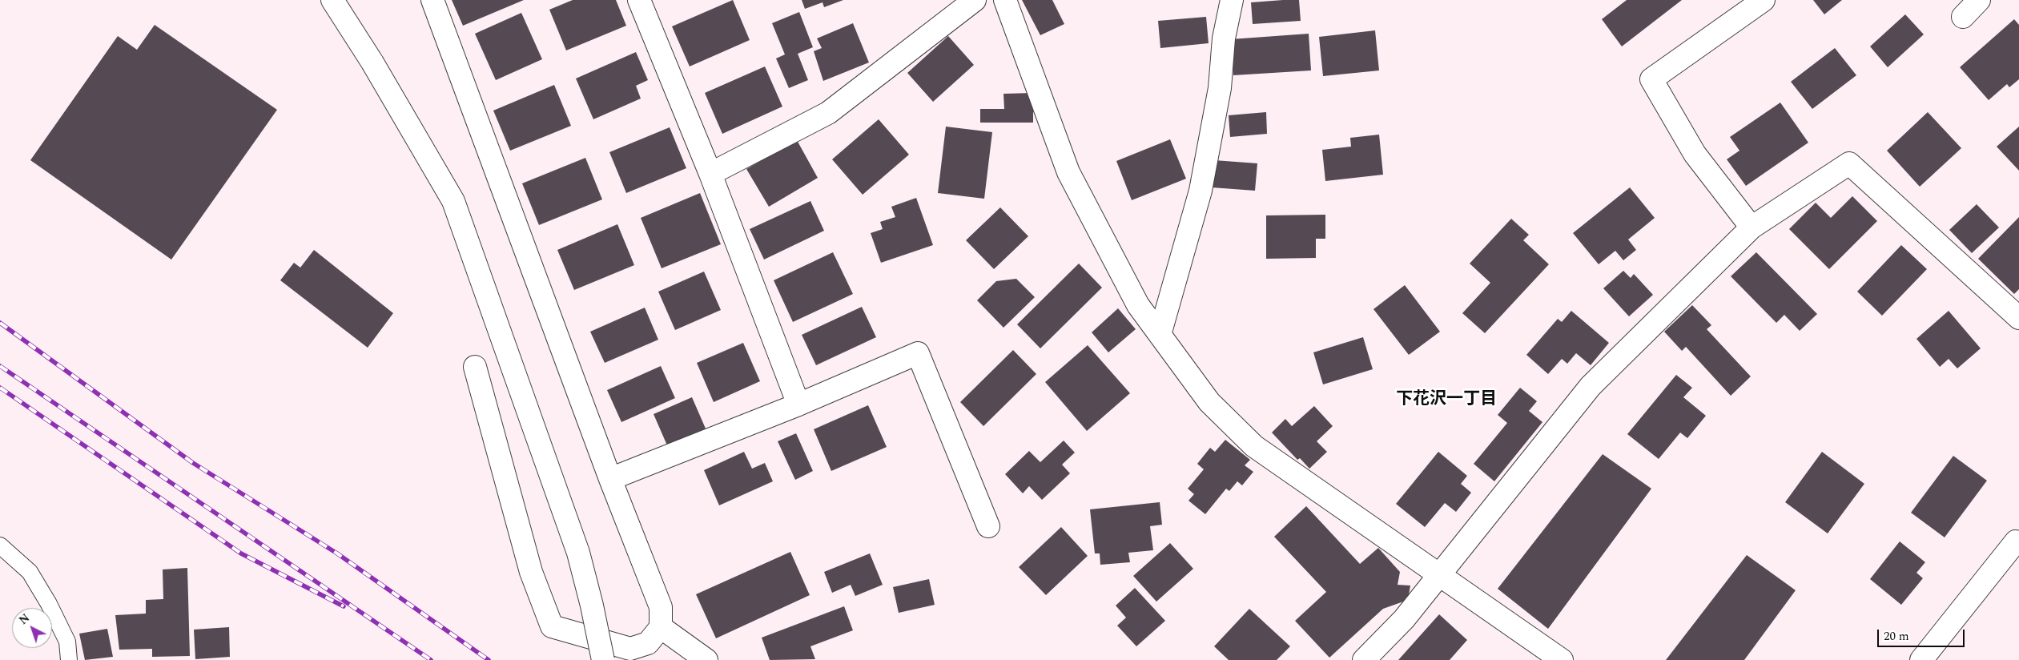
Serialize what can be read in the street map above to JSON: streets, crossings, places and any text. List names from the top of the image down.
{
  "districts": ["下花沢一丁目"],
  "scale_bar": "20 m",
  "north": "top left"
}
